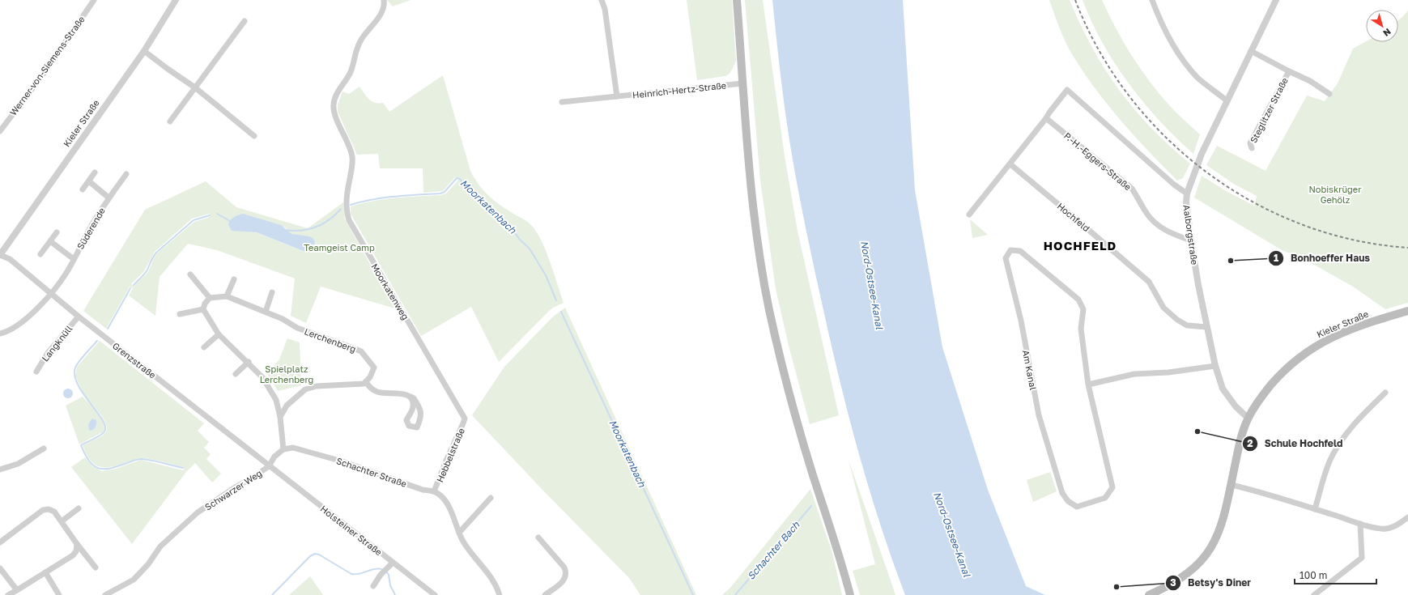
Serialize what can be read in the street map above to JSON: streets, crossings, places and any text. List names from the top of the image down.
{
  "streets": {
    "main road": ["Kieler Straße"],
    "street": [
      "Werner-von-Siemens-Straße",
      "Heinrich-Hertz-Straße",
      "Steglitzer Straße",
      "P.-H.-Eggers-Straße",
      "Hochfeld",
      "Süderende",
      "Aalborgstraße",
      "Moorkatenweg",
      "Lerchenberg",
      "Langknüll",
      "Grenzstraße",
      "Am Kanal",
      "Hebbelstraße",
      "Schachter Straße",
      "Schwarzer Weg",
      "Holsteiner Straße"
    ]
  },
  "crossings": [
    ["Steglitzer Straße", "Aalborgstraße"],
    ["Kieler Straße", "Aalborgstraße"],
    ["Kieler Straße", "Grenzstraße"],
    ["P.-H.-Eggers-Straße", "Aalborgstraße"],
    ["Hochfeld", "Aalborgstraße"],
    ["Süderende", "Grenzstraße"],
    ["Moorkatenweg", "Hebbelstraße"],
    ["Langknüll", "Grenzstraße"],
    ["Grenzstraße", "Schwarzer Weg"],
    ["Grenzstraße", "Holsteiner Straße"],
    ["Hebbelstraße", "Schachter Straße"],
    ["Schwarzer Weg", "Holsteiner Straße"]
  ],
  "districts": ["HOCHFELD"],
  "water": ["Moorkatenbach", "Nord-Ostsee-Kanal", "Schachter Bach"],
  "parks": ["Nobiskrüger Gehölz", "Teamgeist Camp", "Spielplatz Lerchenberg"],
  "places": ["Bonhoeffer Haus", "Schule Hochfeld", "Betsy's Diner"],
  "scale_bar": "100 m",
  "north": "bottom right"
}
